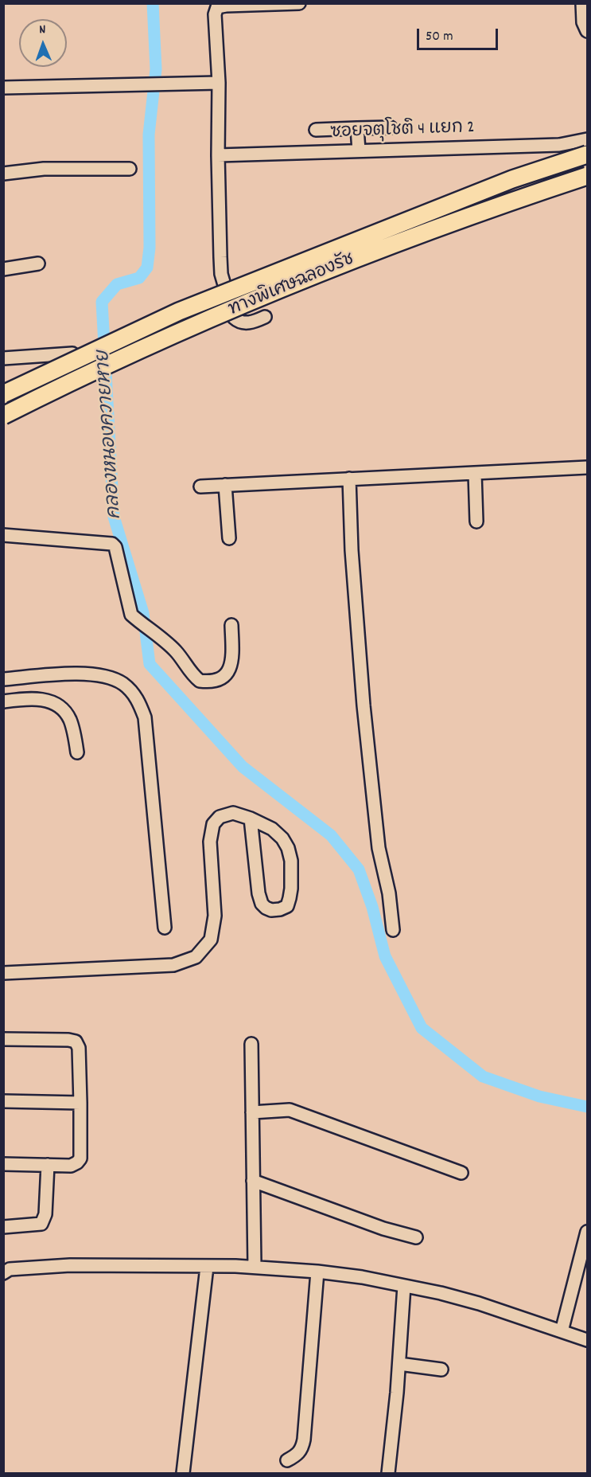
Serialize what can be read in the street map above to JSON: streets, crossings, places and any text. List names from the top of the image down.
{
  "streets": {
    "highway": ["ทางพิเศษฉลองรัช"],
    "street": ["ซอยจตุโชติ 4 แยก 2"]
  },
  "water": ["คลองหนองควายหาย"],
  "scale_bar": "50 m",
  "north": "top"
}
